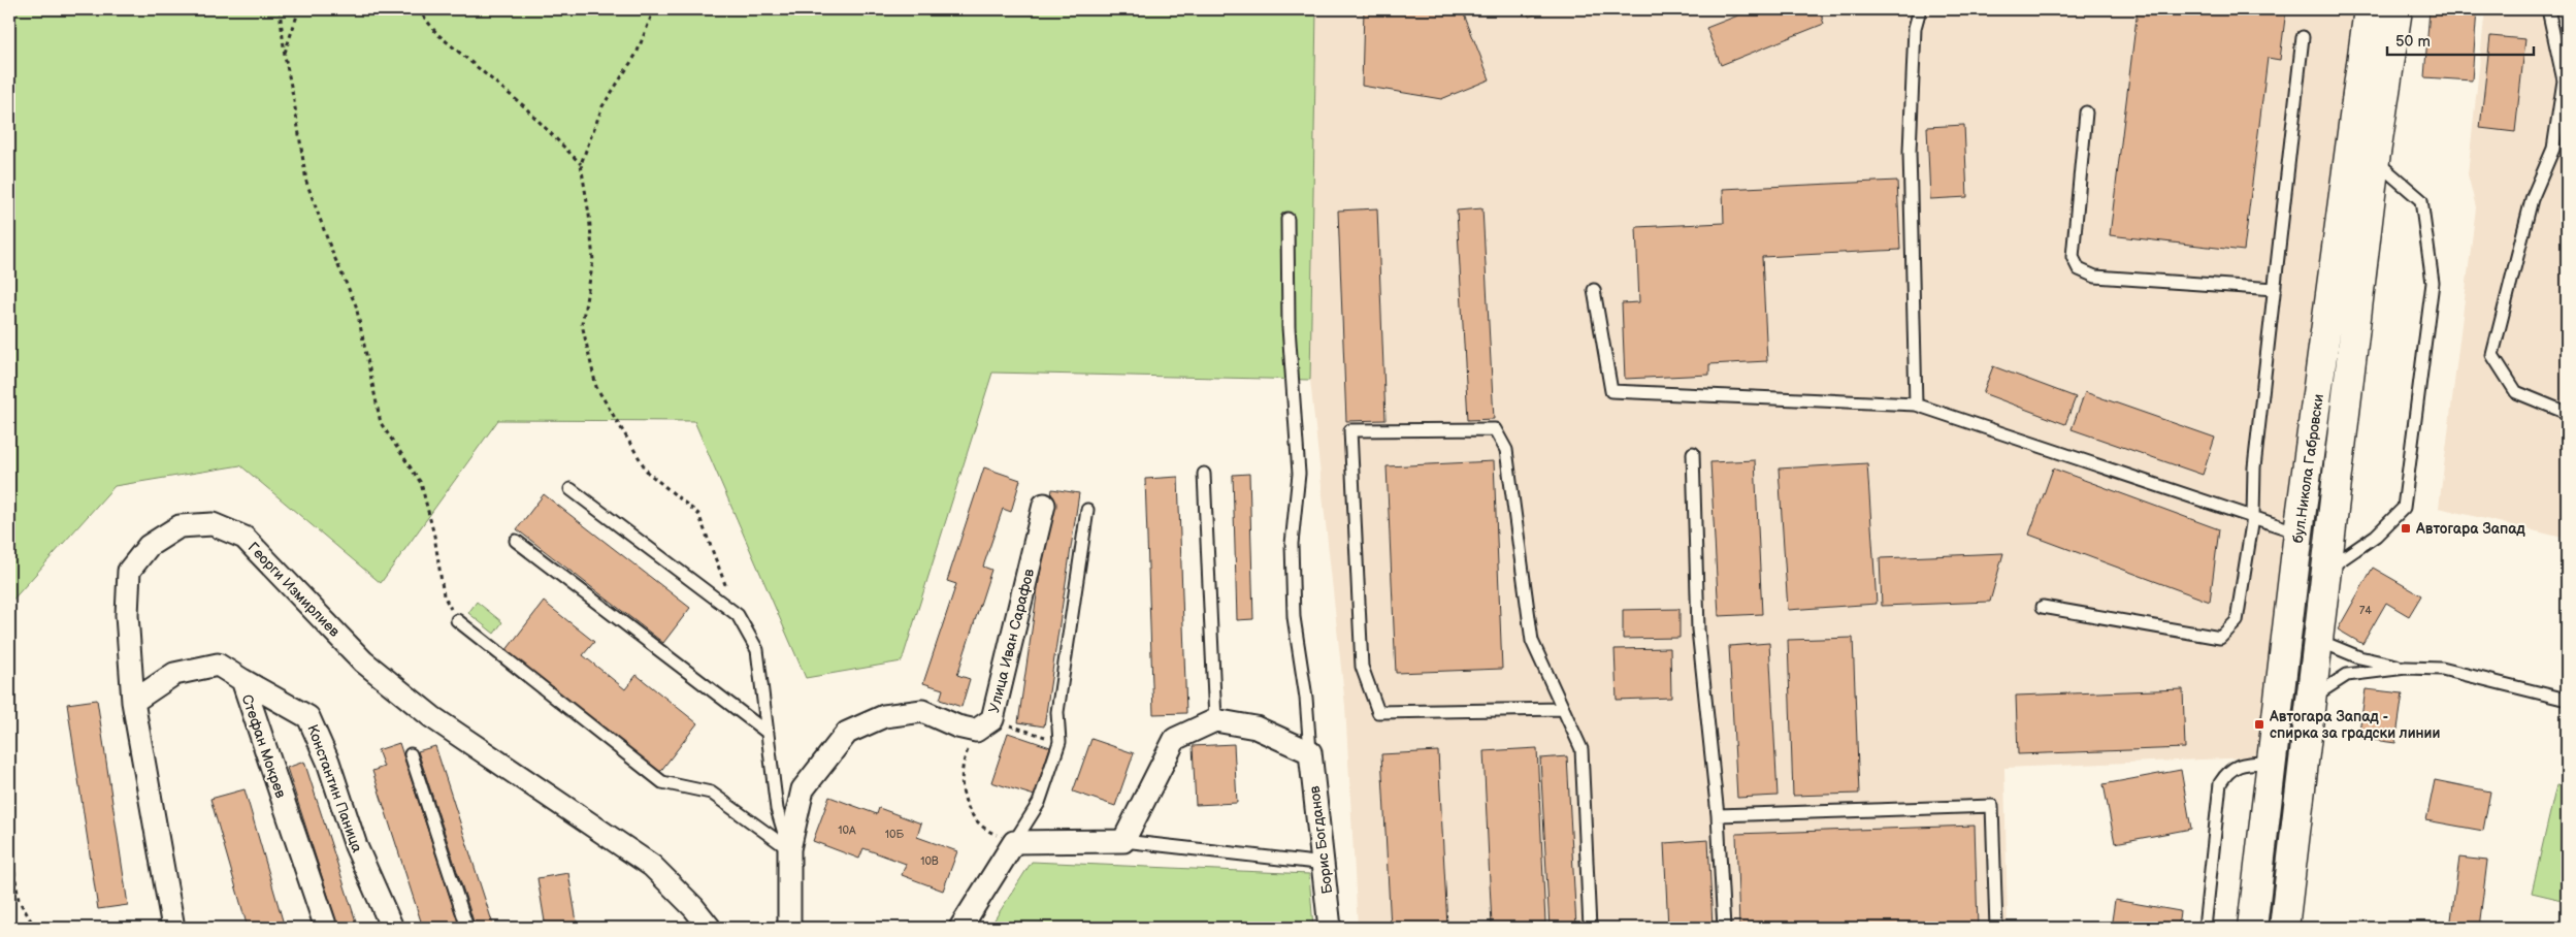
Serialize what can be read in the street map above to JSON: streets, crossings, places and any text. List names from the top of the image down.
{
  "streets": {
    "street": [
      "бул.Никола Габровски",
      "Георги Измирлиев",
      "Улица Иван Сарафов",
      "Стефан Мокрев",
      "Константин Паница",
      "Борис Богданов"
    ]
  },
  "crossings": [
    ["Георги Измирлиев", "Стефан Мокрев"],
    ["Стефан Мокрев", "Константин Паница"]
  ],
  "places": {
    "transit": ["Автогара Запад", "Автогара Запад - спирка за градски линии"]
  },
  "house_numbers": [
    "74",
    "10А",
    "10Б",
    "10В"
  ],
  "scale_bar": "50 m"
}
